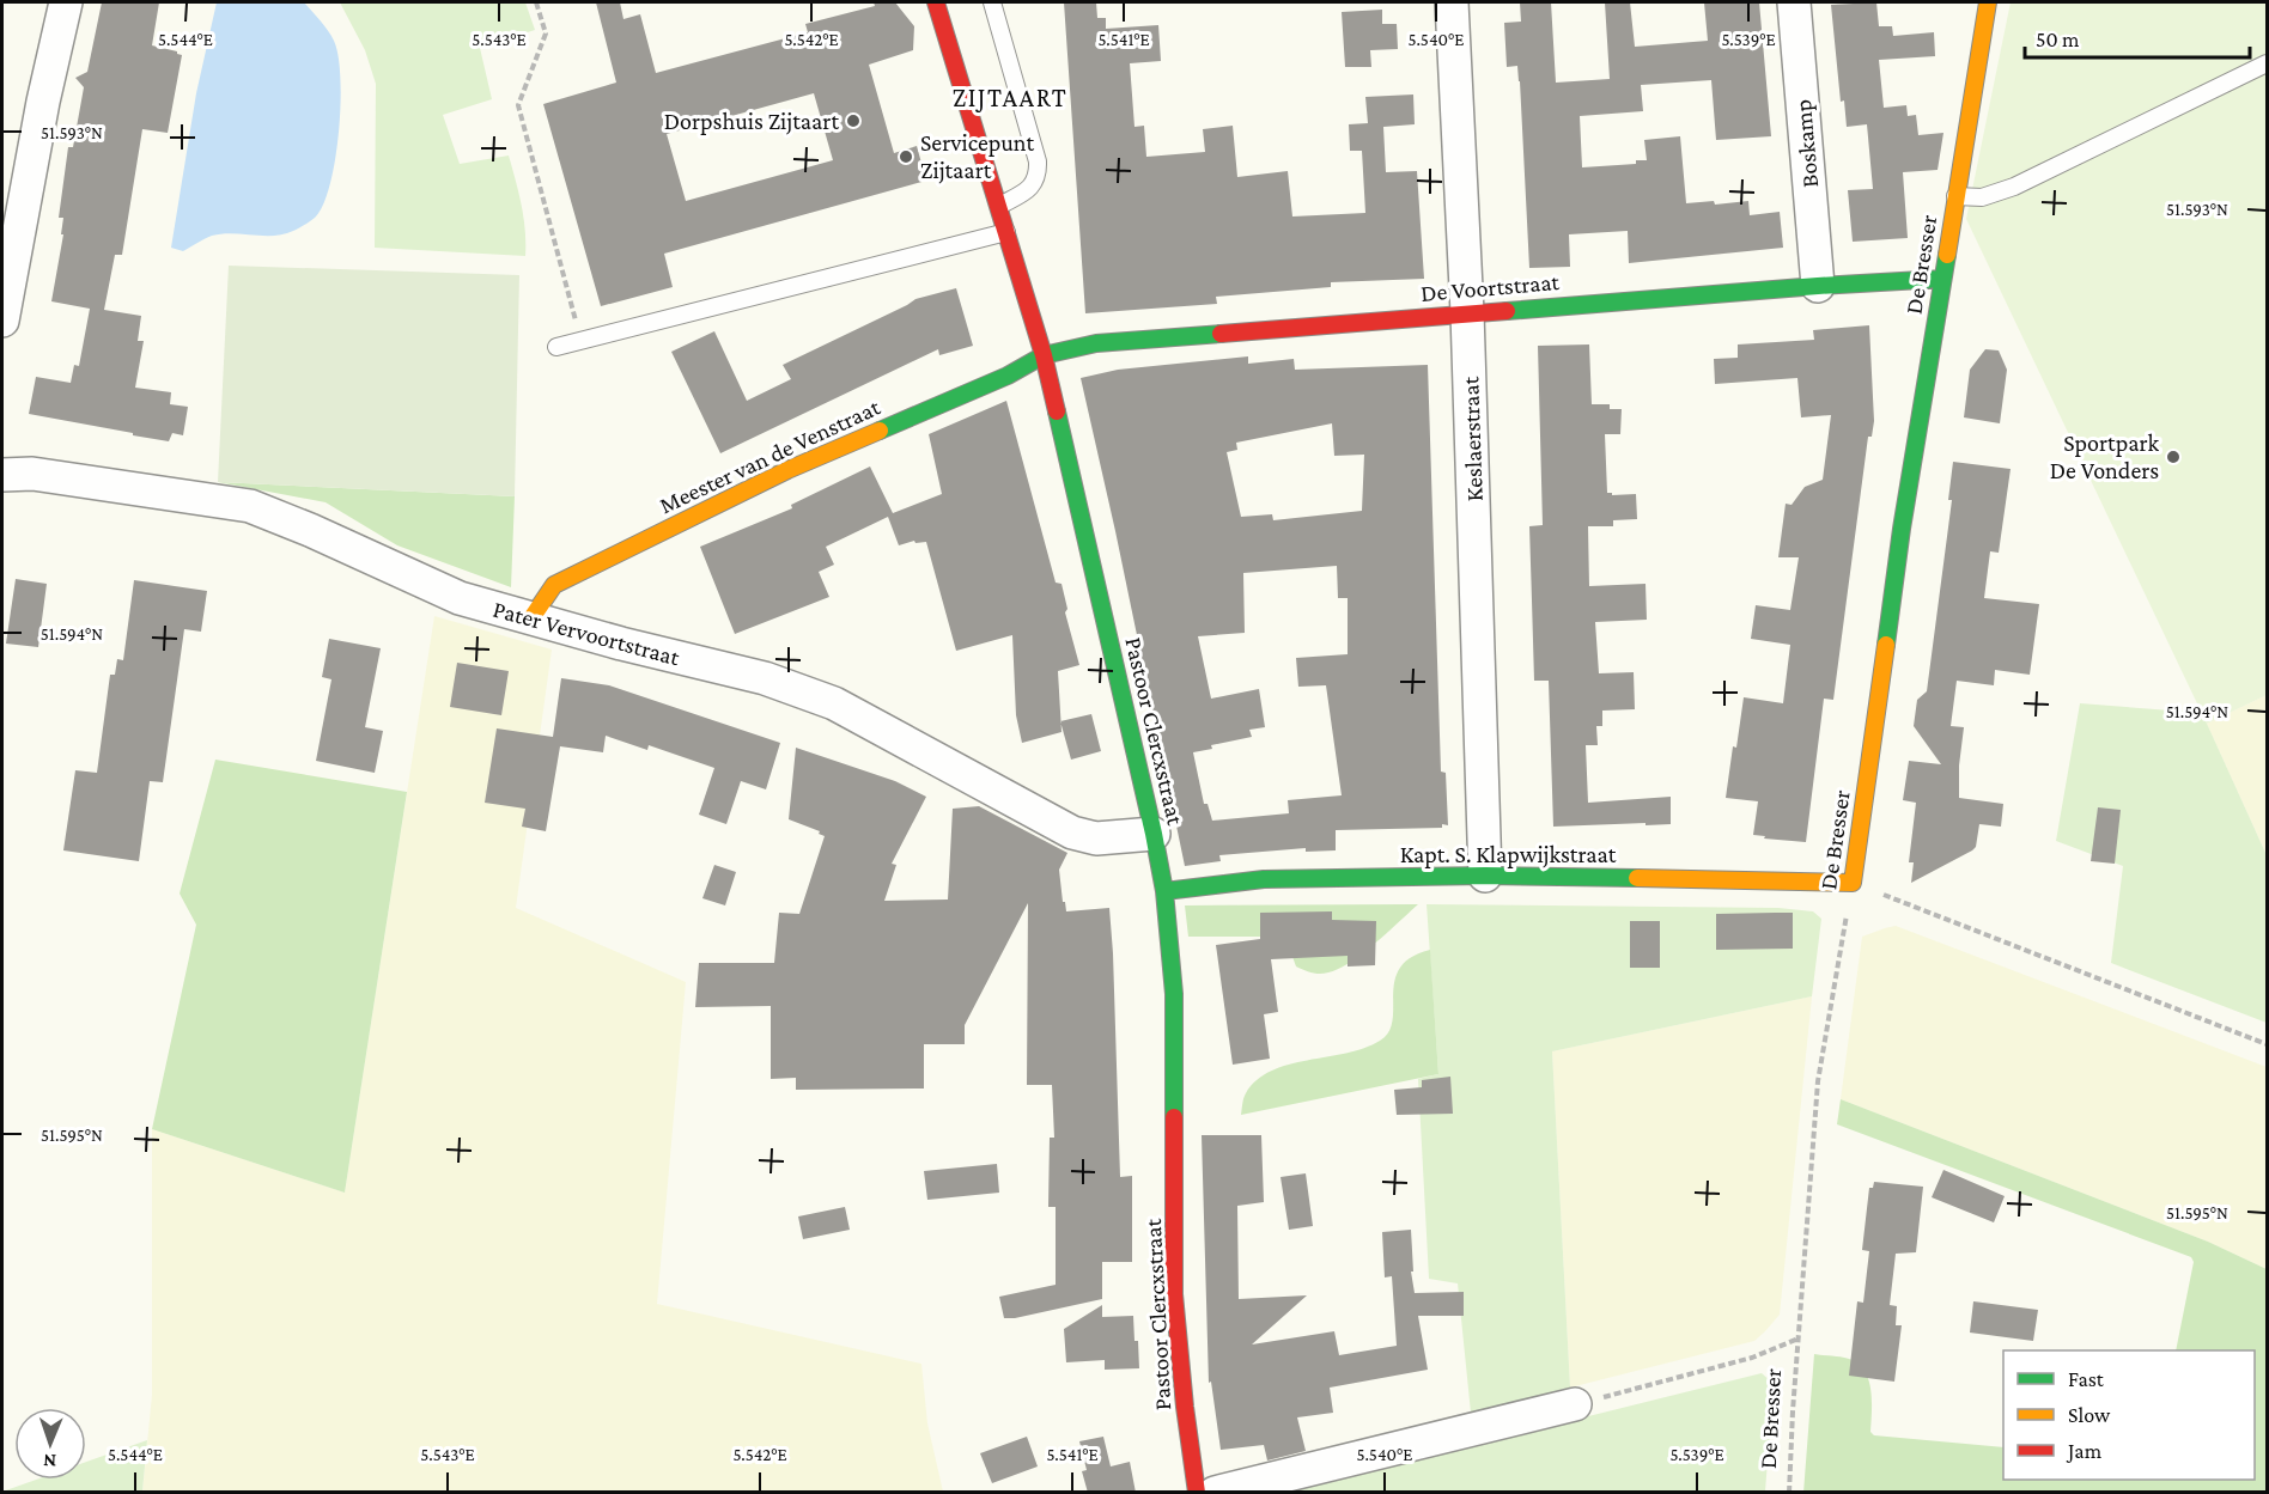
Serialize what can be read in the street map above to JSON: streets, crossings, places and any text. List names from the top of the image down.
{
  "streets": {
    "street": [
      "Boskamp",
      "De Bresser",
      "De Voortstraat",
      "Keslaerstraat",
      "Meester van de Venstraat",
      "Pater Vervoortstraat",
      "Pastoor Clercxstraat",
      "Kapt. S. Klapwijkstraat"
    ]
  },
  "crossings": [
    ["Boskamp", "De Voortstraat"],
    ["De Bresser", "De Voortstraat"],
    ["De Bresser", "Kapt. S. Klapwijkstraat"],
    ["De Voortstraat", "Keslaerstraat"],
    ["De Voortstraat", "Meester van de Venstraat"],
    ["De Voortstraat", "Pastoor Clercxstraat"],
    ["Keslaerstraat", "Kapt. S. Klapwijkstraat"],
    ["Meester van de Venstraat", "Pater Vervoortstraat"],
    ["Meester van de Venstraat", "Pastoor Clercxstraat"],
    ["Pater Vervoortstraat", "Pastoor Clercxstraat"],
    ["Pastoor Clercxstraat", "Kapt. S. Klapwijkstraat"]
  ],
  "districts": ["ZIJTAART"],
  "places": ["Dorpshuis Zijtaart", "Servicepunt Zijtaart", "Sportpark De Vonders"],
  "legend": ["Fast", "Slow", "Jam"],
  "scale_bar": "50 m",
  "north": "bottom",
  "coordinates": [
    "5.544°E",
    "5.543°E",
    "5.542°E",
    "5.541°E",
    "5.540°E",
    "5.539°E",
    "51.593°N",
    "51.594°N",
    "51.595°N"
  ]
}
